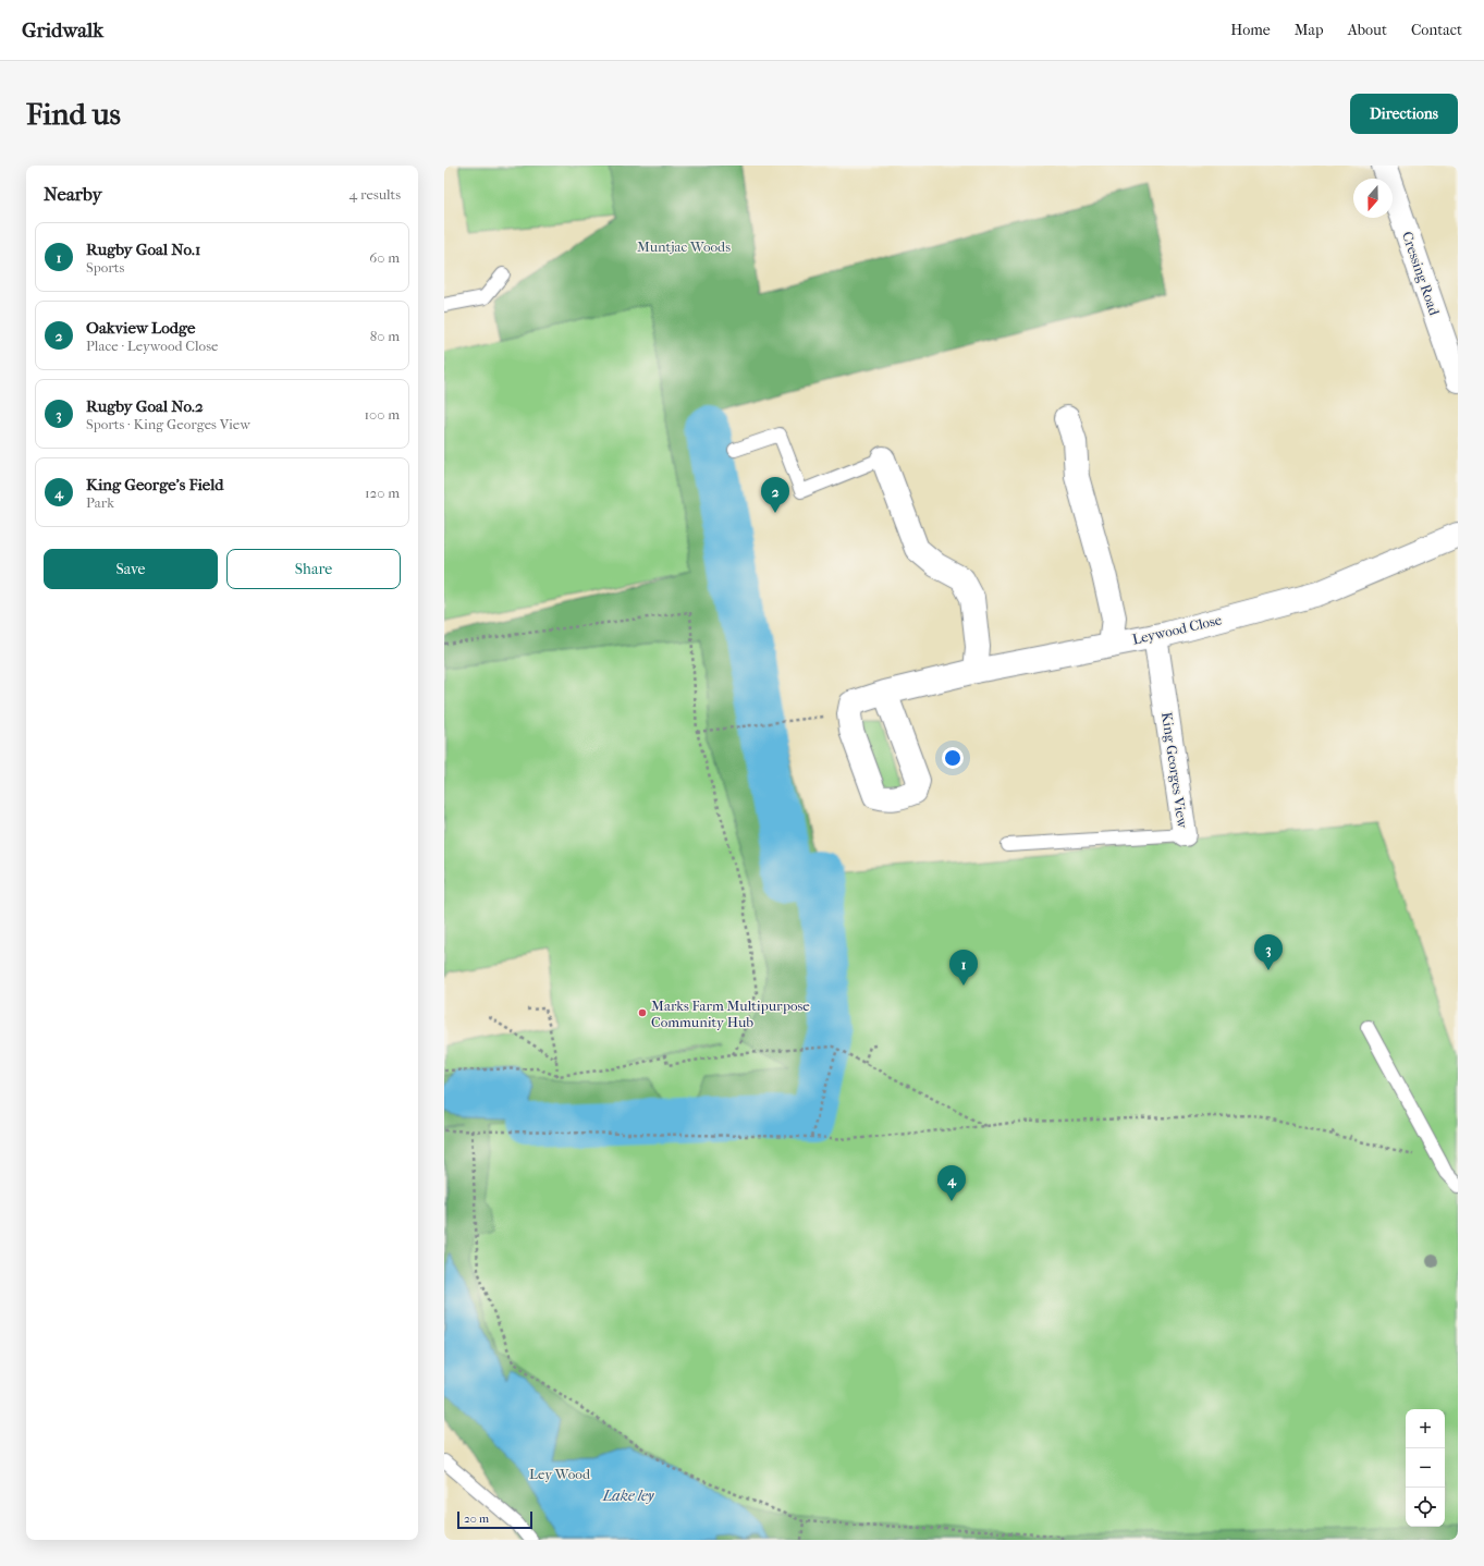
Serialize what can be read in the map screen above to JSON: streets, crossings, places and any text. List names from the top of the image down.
{
  "streets": {
    "street": ["Cressing Road", "Leywood Close", "King Georges View"]
  },
  "crossings": [
    ["Leywood Close", "King Georges View"]
  ],
  "water": ["Lake ley"],
  "parks": ["Muntjac Woods", "Ley Wood"],
  "places": ["Marks Farm Multipurpose Community Hub"],
  "scale_bar": "20 m",
  "north": "bottom",
  "page": {
    "header": "Gridwalk",
    "nav": [
      "Home",
      "Map",
      "About",
      "Contact"
    ],
    "buttons": [
      "Directions",
      ["Save", "Share"]
    ],
    "title": "Find us",
    "heading": ["Nearby", "4 results"],
    "list": [
      {
        "mark": "1",
        "name": "Rugby Goal No.1",
        "note": "Sports",
        "value": "60 m"
      },
      {
        "mark": "2",
        "name": "Oakview Lodge",
        "note": "Place · Leywood Close",
        "value": "80 m"
      },
      {
        "mark": "3",
        "name": "Rugby Goal No.2",
        "note": "Sports · King Georges View",
        "value": "100 m"
      },
      {
        "mark": "4",
        "name": "King George's Field",
        "note": "Park",
        "value": "120 m"
      }
    ],
    "pins": [
      "2",
      "3",
      "1",
      "4"
    ],
    "map_buttons": ["+", "−"],
    "scale": "20 m"
  }
}
